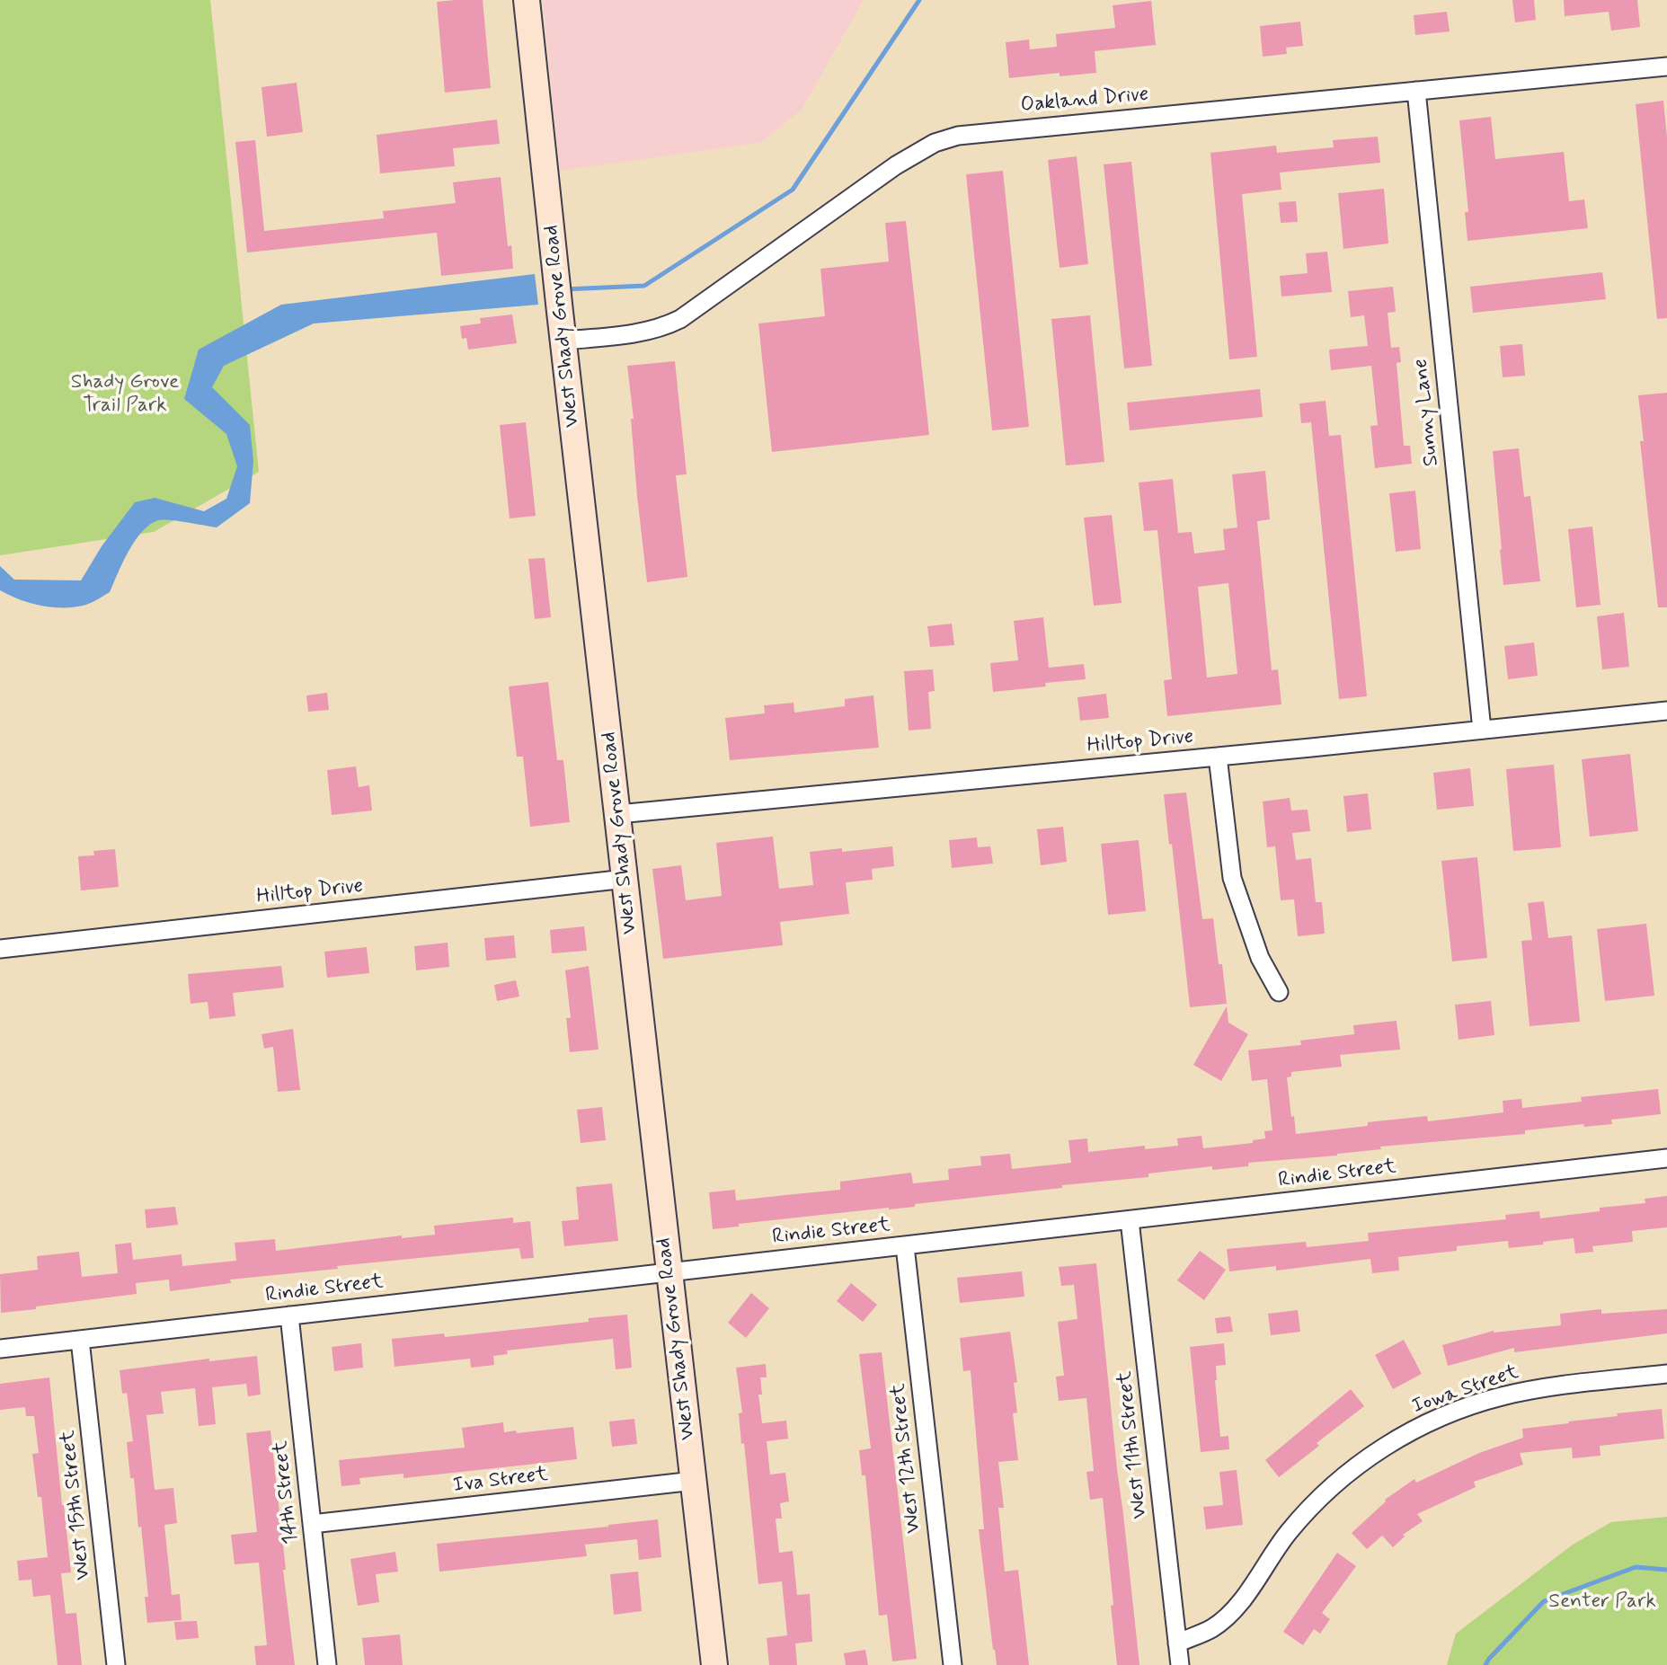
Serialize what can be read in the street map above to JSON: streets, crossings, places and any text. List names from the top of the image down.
{
  "streets": {
    "main road": ["West Shady Grove Road"],
    "street": [
      "Oakland Drive",
      "Sunny Lane",
      "Hilltop Drive",
      "Rindie Street",
      "Iowa Street",
      "West 11th Street",
      "West 12th Street",
      "Iva Street",
      "14th Street",
      "West 15th Street"
    ]
  },
  "crossings": [
    ["Oakland Drive", "West Shady Grove Road"],
    ["Oakland Drive", "Sunny Lane"],
    ["West Shady Grove Road", "Hilltop Drive"],
    ["West Shady Grove Road", "Rindie Street"],
    ["West Shady Grove Road", "Iva Street"],
    ["Sunny Lane", "Hilltop Drive"],
    ["Rindie Street", "West 11th Street"],
    ["Rindie Street", "West 12th Street"],
    ["Rindie Street", "14th Street"],
    ["Rindie Street", "West 15th Street"],
    ["Iowa Street", "West 11th Street"],
    ["Iva Street", "14th Street"]
  ],
  "parks": ["Shady Grove Trail Park", "Senter Park"]
}
